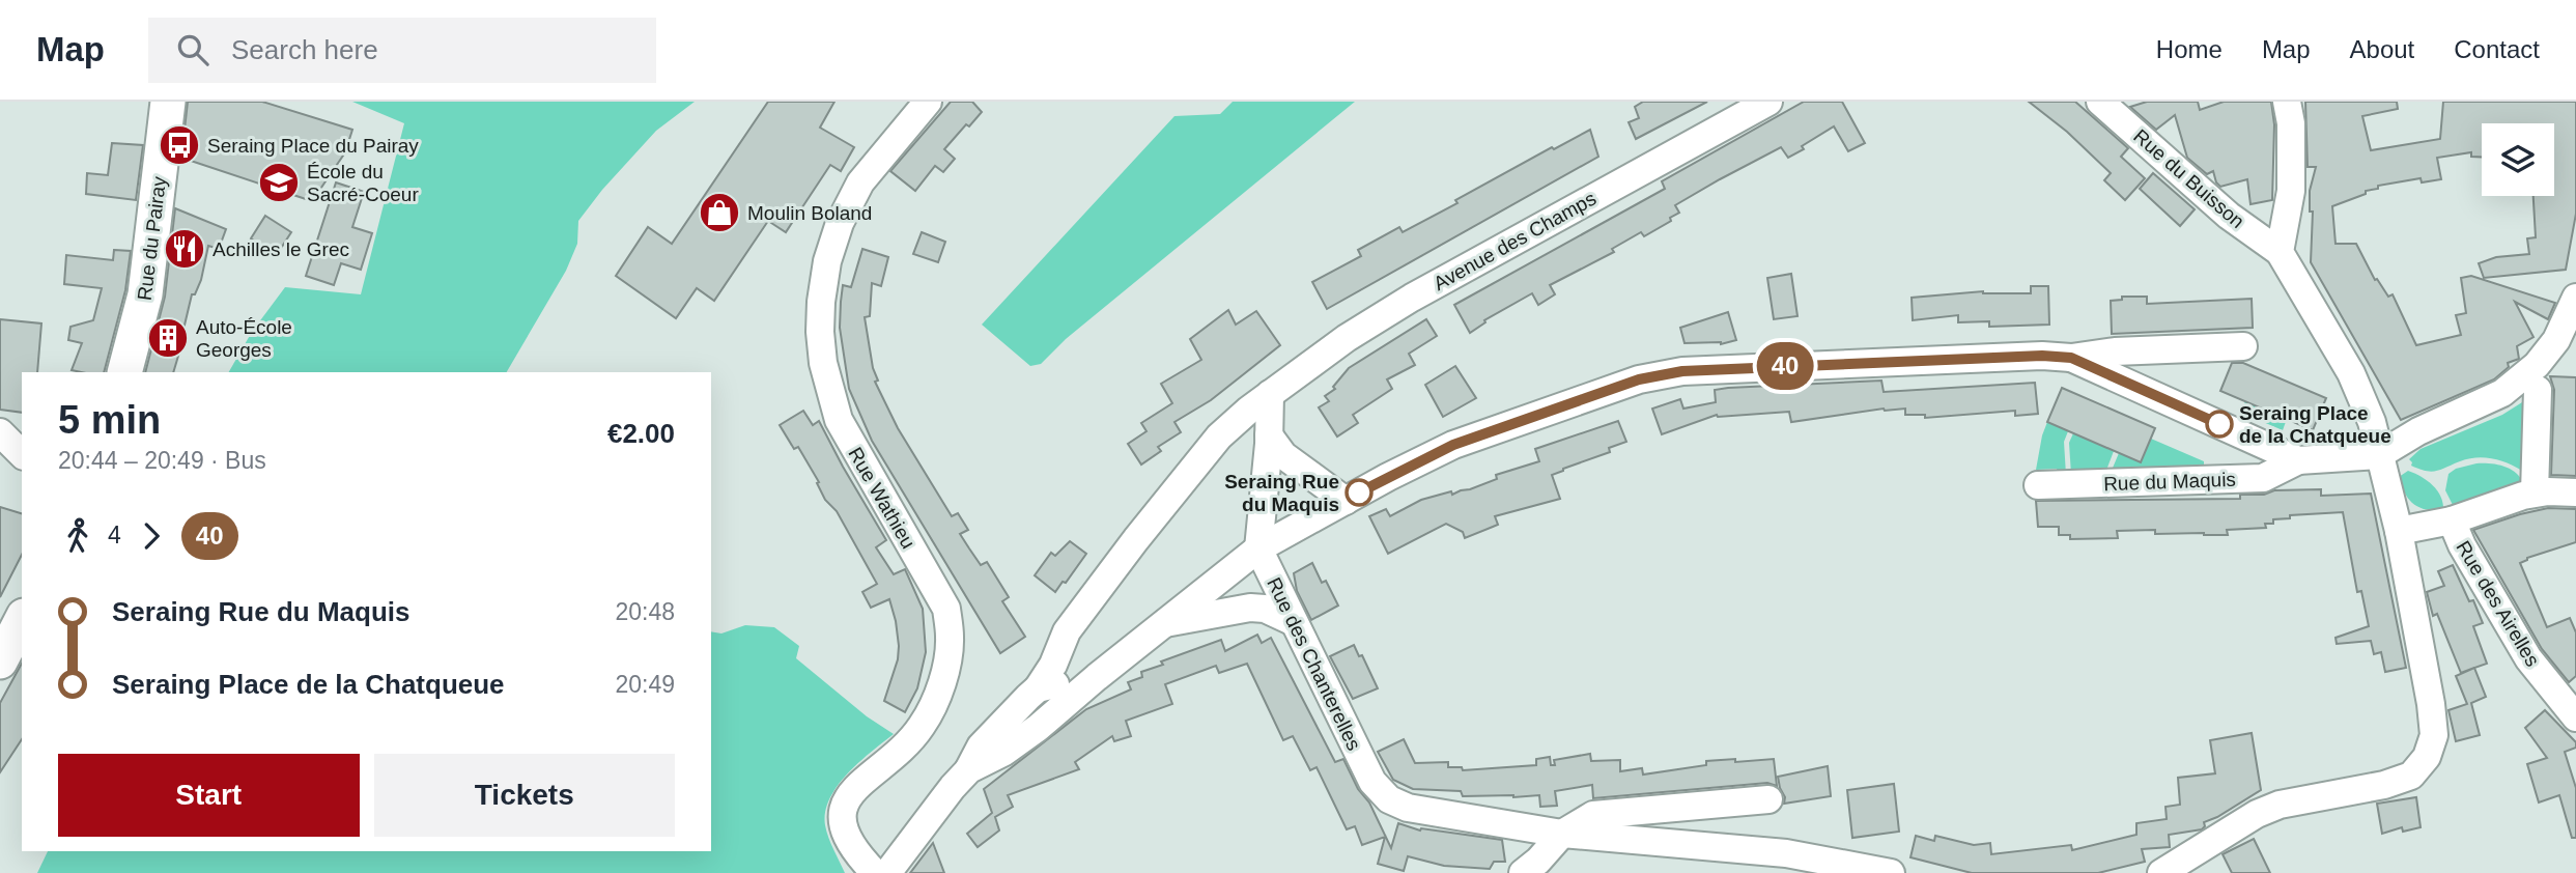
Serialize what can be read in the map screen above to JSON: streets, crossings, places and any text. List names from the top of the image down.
{
  "streets": {
    "main road": ["Rue du Pairay"],
    "street": [
      "Rue du Buisson",
      "Avenue des Champs",
      "Rue du Maquis",
      "Rue Wathieu",
      "Rue des Airelles",
      "Rue des Chanterelles"
    ]
  },
  "crossings": [
    ["Rue du Maquis", "Rue des Chanterelles"]
  ],
  "places": {
    "bus stop": ["Seraing Place du Pairay"],
    "school or university": ["École du Sacré-Coeur"],
    "shop": ["Moulin Boland"],
    "restaurant": ["Achilles le Grec"],
    "building": ["Auto-École Georges"],
    "other": ["Seraing Place de la Chatqueue", "Seraing Rue du Maquis"]
  },
  "lines": ["bus line 40"],
  "page": {
    "header": "Map",
    "search": "Search here",
    "nav": [
      "Home",
      "Map",
      "About",
      "Contact"
    ],
    "on_map": "40",
    "heading": ["5 min", "20:44 – 20:49 · Bus", "€2.00"],
    "legs": ["4", "40"],
    "list": [
      {
        "name": "Seraing Rue du Maquis",
        "value": "20:48"
      },
      {
        "name": "Seraing Place de la Chatqueue",
        "value": "20:49"
      }
    ],
    "buttons": ["Start", "Tickets"]
  }
}
